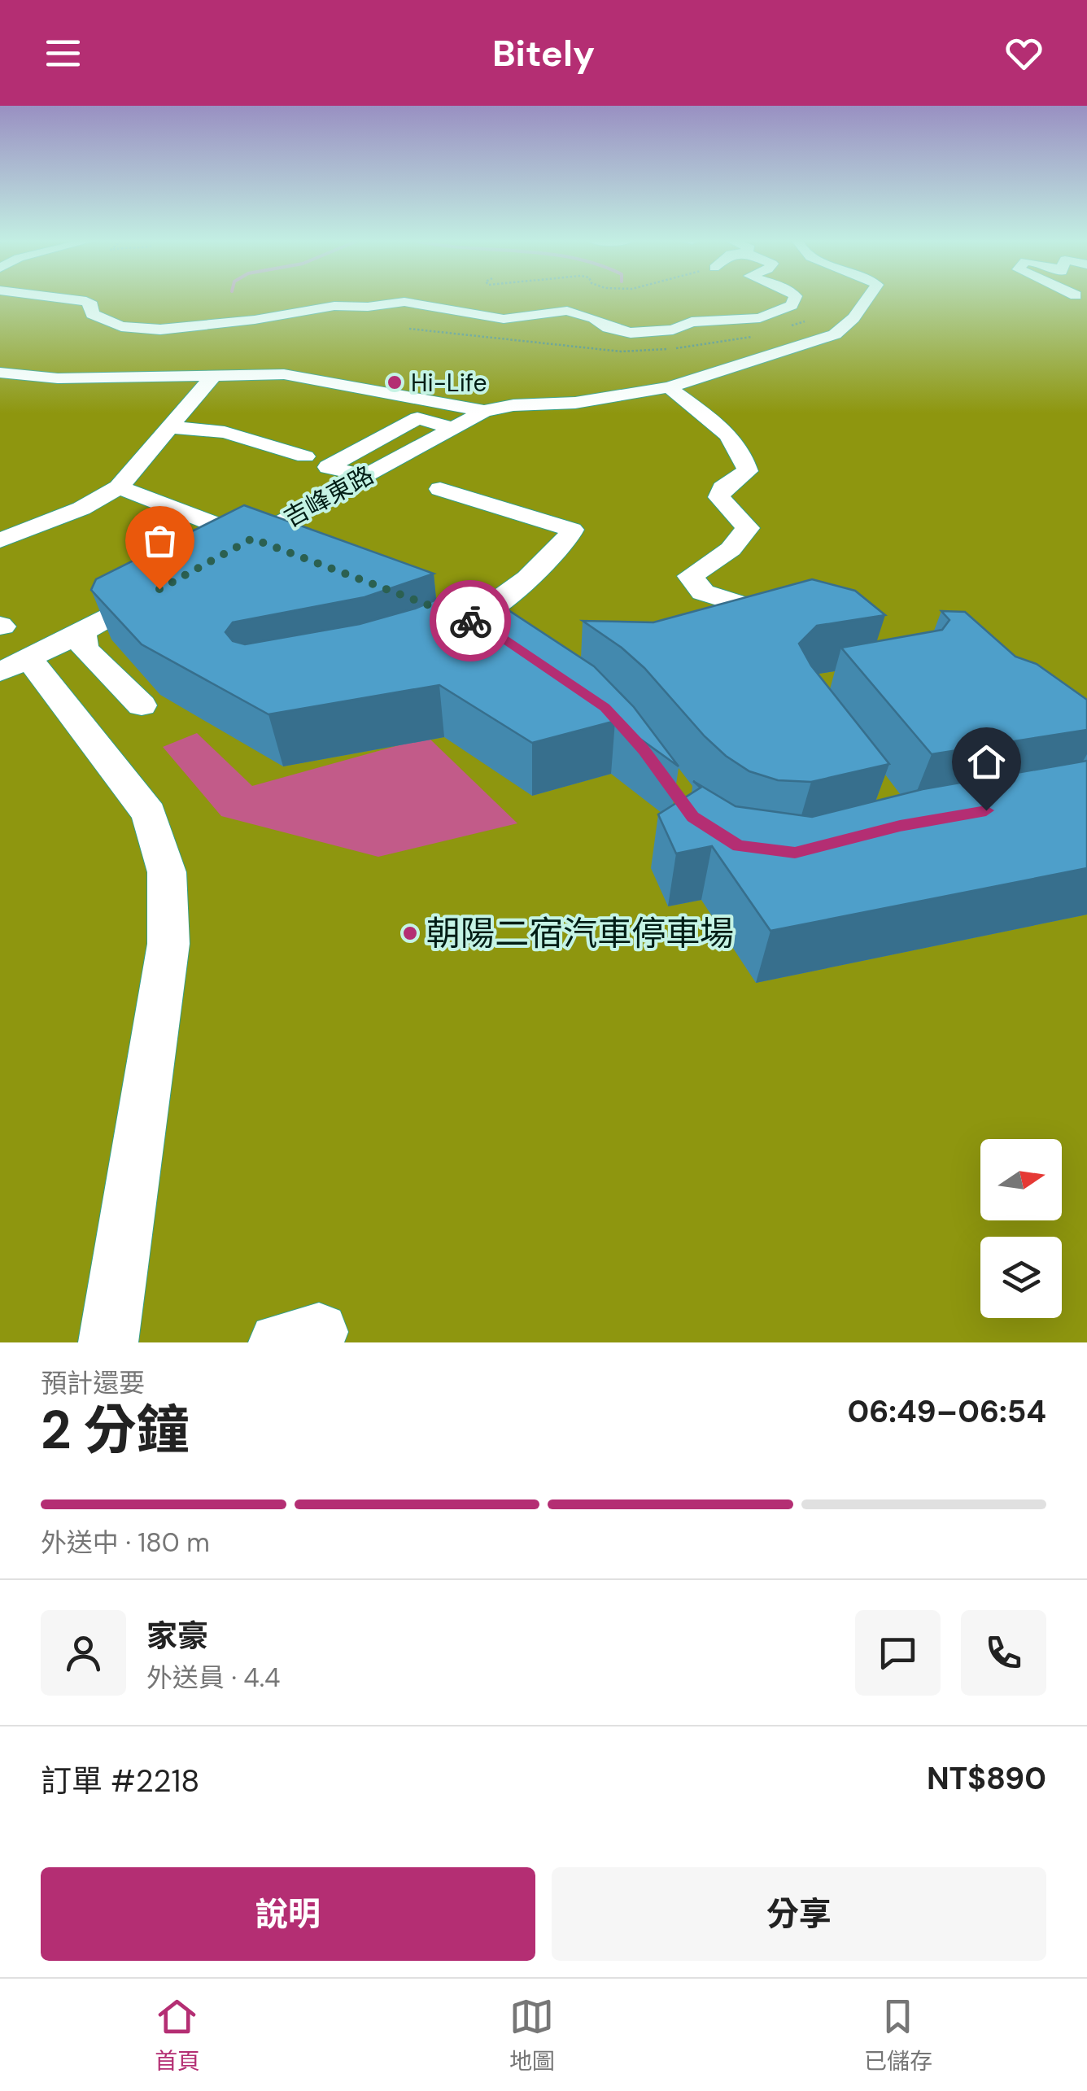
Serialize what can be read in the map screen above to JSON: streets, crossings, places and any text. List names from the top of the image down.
{
  "streets": {
    "street": ["吉峰東路"]
  },
  "places": ["Hi-Life", "朝陽二宿汽車停車場"],
  "north": "right",
  "page": {
    "header": "Bitely",
    "heading": ["2 分鐘", "預計還要", "06:49–06:54"],
    "panel": [
      "家豪",
      "外送員 · 4.4",
      "訂單 #2218",
      "NT$890"
    ],
    "bar": "外送中 · 180 m",
    "buttons": ["說明", "分享"],
    "tabs": ["首頁", "地圖", "已儲存"]
  }
}
